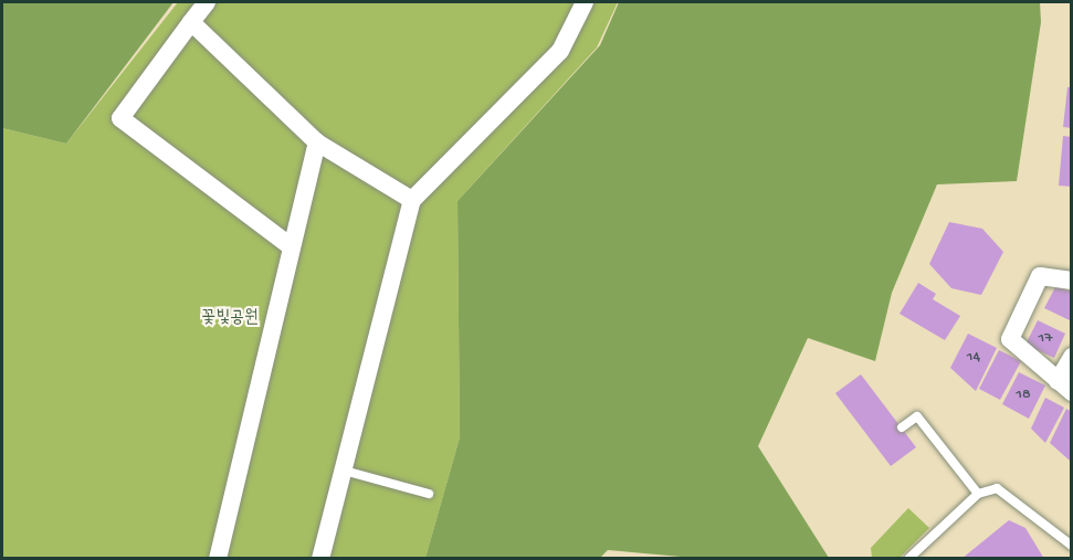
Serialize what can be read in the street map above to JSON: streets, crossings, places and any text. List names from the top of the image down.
{
  "parks": ["꽃빛공원"],
  "house_numbers": ["17", "14", "18"]
}
